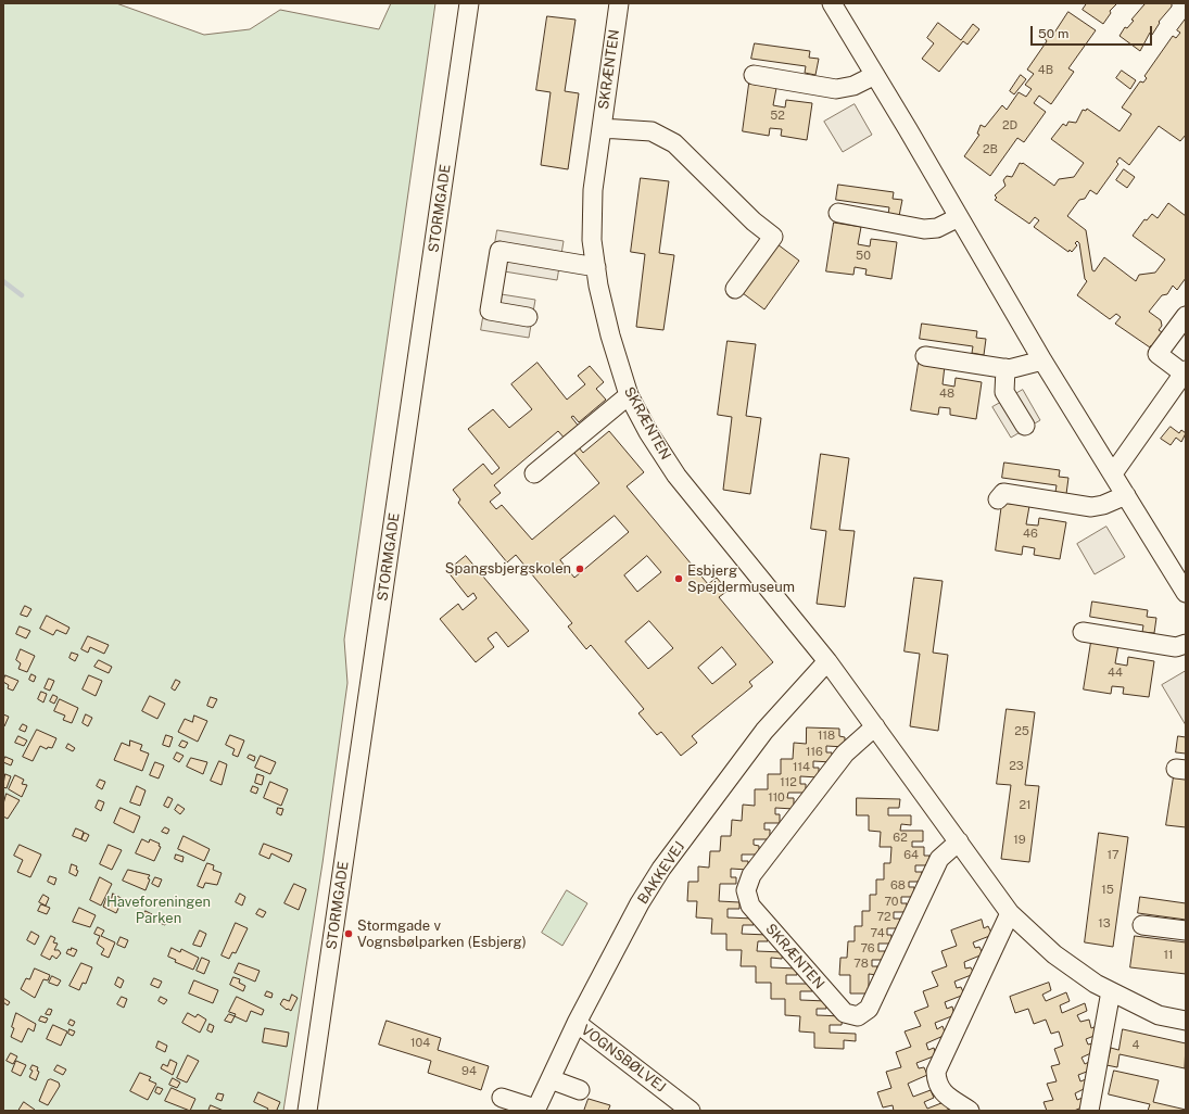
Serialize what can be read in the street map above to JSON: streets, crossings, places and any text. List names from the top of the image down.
{
  "streets": {
    "street": [
      "SKRÆNTEN",
      "STORMGADE",
      "BAKKEVEJ",
      "VOGNSBØLVEJ"
    ]
  },
  "crossings": [
    ["SKRÆNTEN", "BAKKEVEJ"],
    ["BAKKEVEJ", "VOGNSBØLVEJ"]
  ],
  "parks": ["Haveforeningen Parken"],
  "places": ["Spangsbjergskolen", "Esbjerg Spejdermuseum", "Stormgade v Vognsbølparken (Esbjerg)"],
  "house_numbers": [
    "4B",
    "52",
    "2D",
    "2B",
    "50",
    "48",
    "46",
    "44",
    "25",
    "118",
    "116",
    "23",
    "114",
    "112",
    "110",
    "21",
    "62",
    "19",
    "64",
    "17",
    "68",
    "15",
    "70",
    "72",
    "13",
    "74",
    "76",
    "11",
    "78",
    "104",
    "4",
    "94"
  ],
  "scale_bar": "50 m"
}
